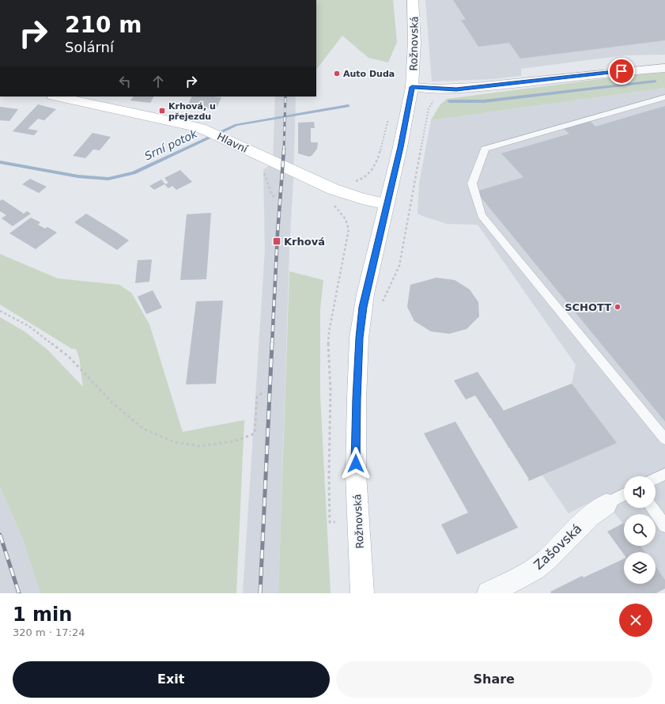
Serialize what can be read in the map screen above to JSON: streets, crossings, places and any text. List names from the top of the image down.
{
  "streets": {
    "main road": ["Rožnovská", "Hlavní"],
    "street": ["Zašovská"]
  },
  "crossings": [
    ["Rožnovská", "Hlavní"]
  ],
  "water": ["Srní potok"],
  "places": {
    "other": ["Auto Duda", "SCHOTT"],
    "transit": ["Krhová, u přejezdu", "Krhová"]
  },
  "page": {
    "turn": ["210 m", "Solární"],
    "heading": ["1 min", "320 m · 17:24"],
    "buttons": ["Exit", "Share"]
  }
}
